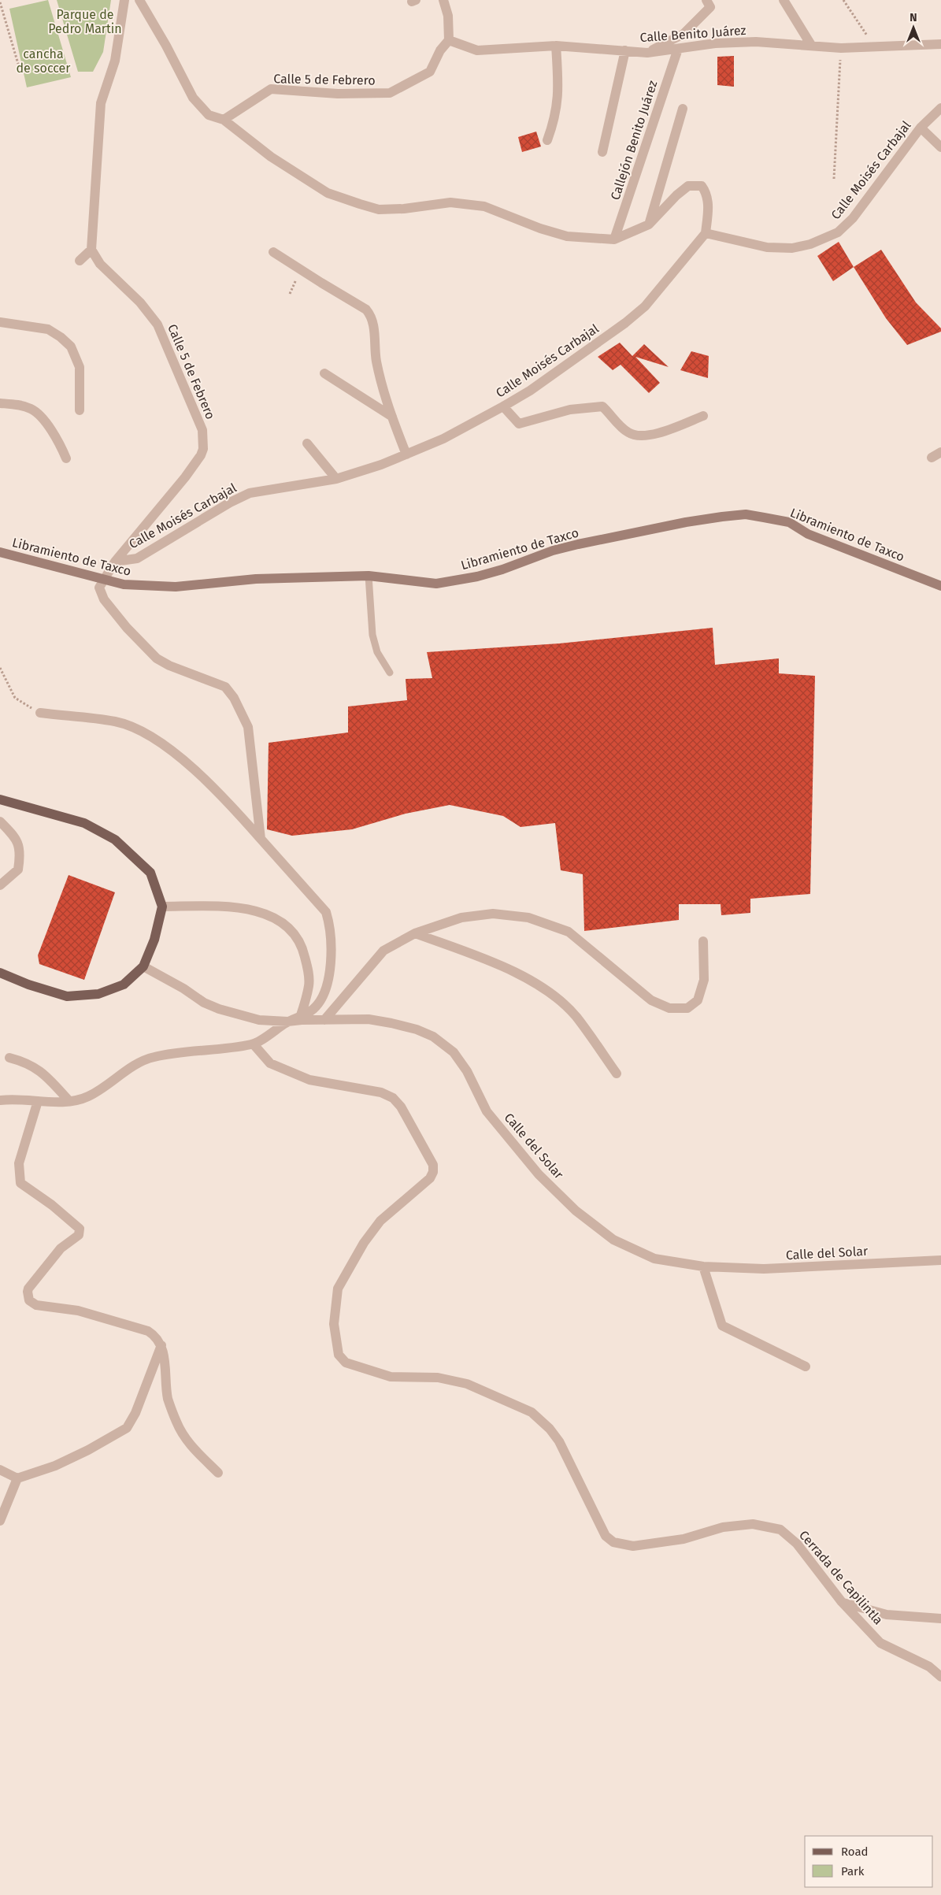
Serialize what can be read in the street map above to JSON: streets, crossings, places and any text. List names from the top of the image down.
{
  "streets": {
    "main road": ["Libramiento de Taxco"],
    "street": [
      "Calle Benito Juárez",
      "Calle 5 de Febrero",
      "Callejón Benito Juárez",
      "Calle Moisés Carbajal",
      "Calle del Solar",
      "Cerrada de Capilintla"
    ]
  },
  "crossings": [
    ["Calle Benito Juárez", "Calle 5 de Febrero"],
    ["Calle Benito Juárez", "Callejón Benito Juárez"],
    ["Calle 5 de Febrero", "Calle Moisés Carbajal"]
  ],
  "parks": ["Parque de Pedro Martin", "cancha de soccer"],
  "legend": ["Road", "Park"],
  "north": "top"
}
